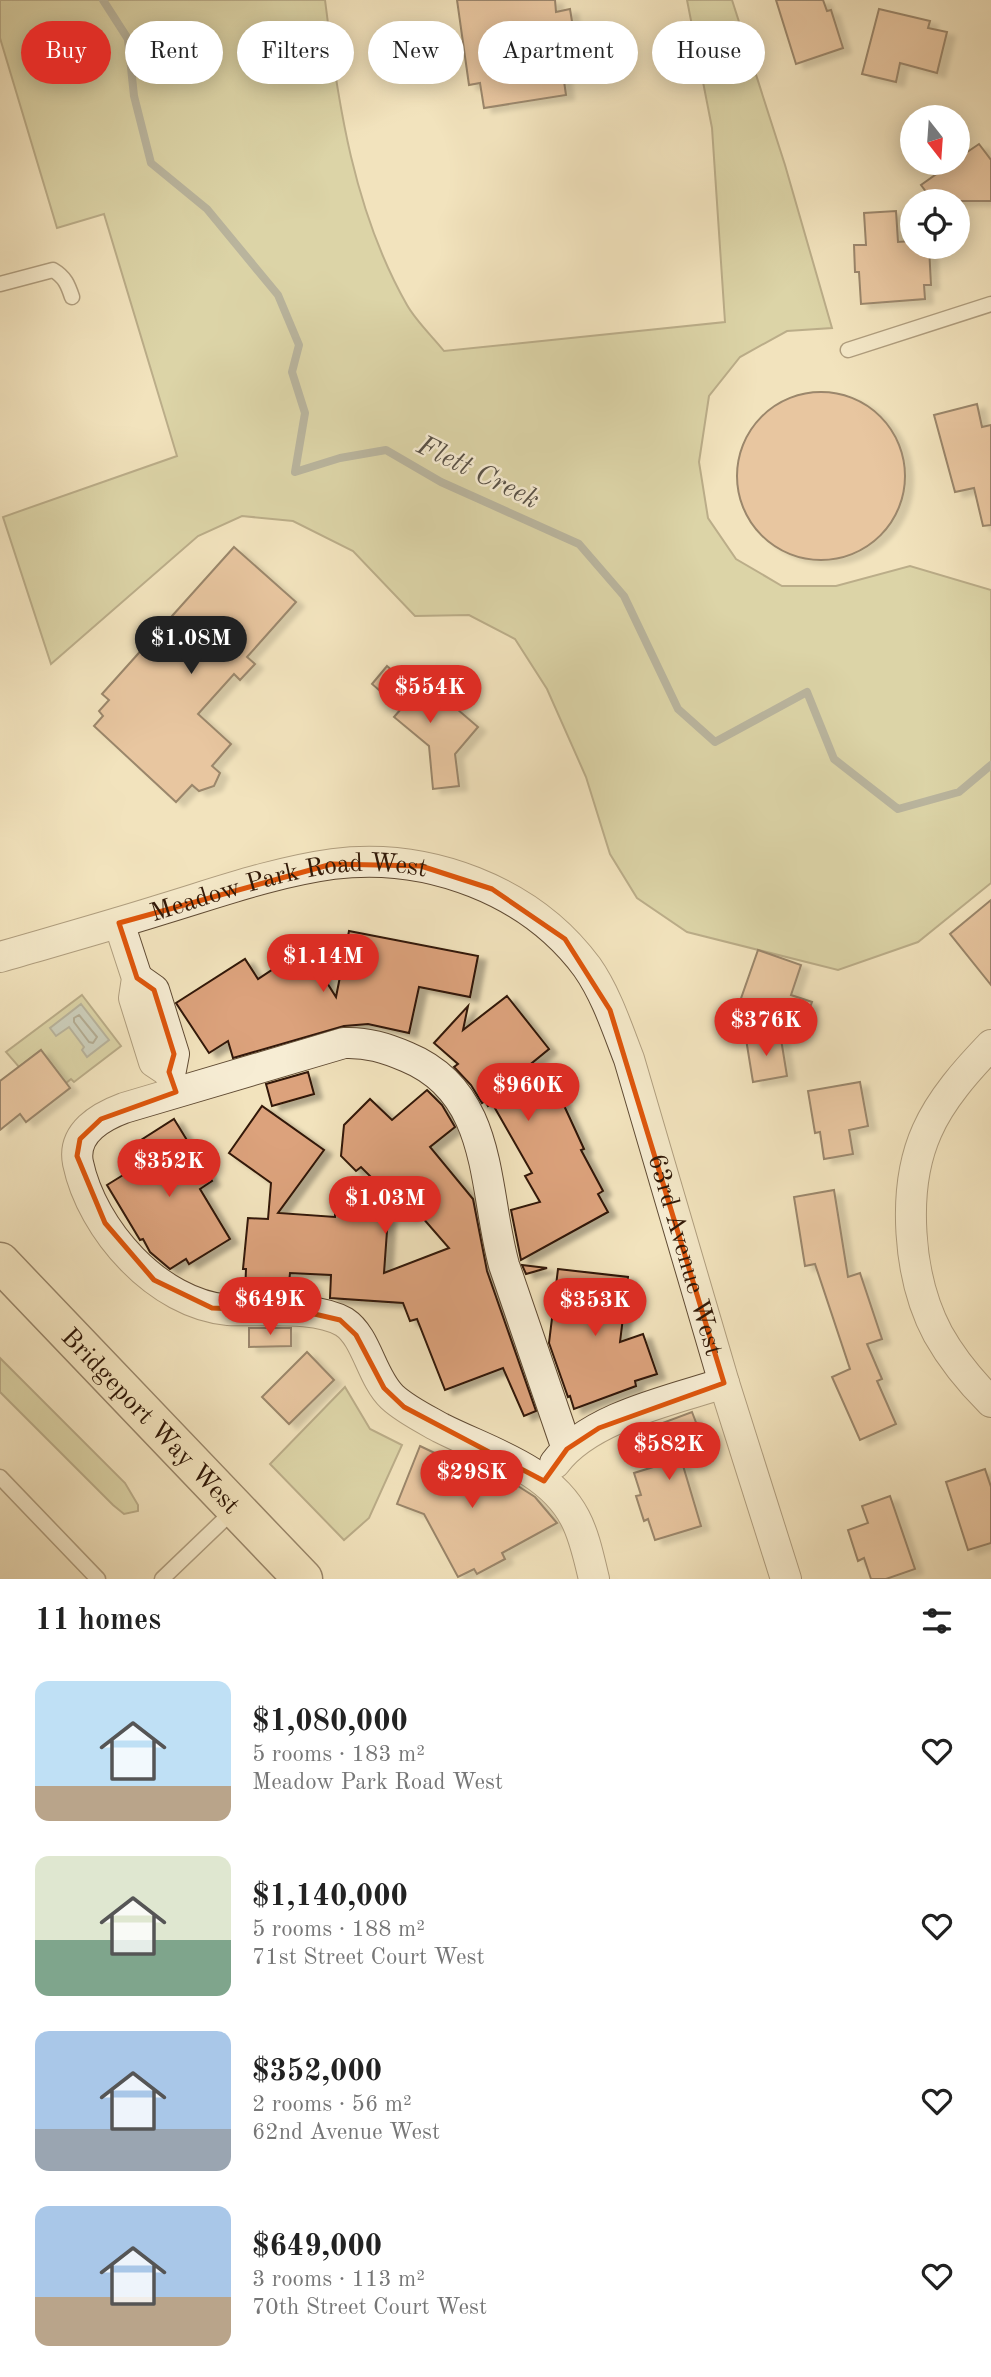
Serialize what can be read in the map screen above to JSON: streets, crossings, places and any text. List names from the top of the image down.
{
  "streets": {
    "main road": ["Bridgeport Way West"],
    "street": ["Meadow Park Road West", "63rd Avenue West"]
  },
  "crossings": [
    ["Meadow Park Road West", "63rd Avenue West"]
  ],
  "water": ["Flett Creek"],
  "north": "bottom",
  "page": {
    "chip": [
      "Buy",
      "Rent",
      "Filters",
      "New",
      "Apartment",
      "House"
    ],
    "price": [
      "$1.08M",
      "$554K",
      "$1.14M",
      "$376K",
      "$960K",
      "$352K",
      "$1.03M",
      "$649K",
      "$353K",
      "$582K",
      "$298K"
    ],
    "heading": "11 homes",
    "list": [
      {
        "name": "$1,080,000",
        "note": "5 rooms · 183 m² · Meadow Park Road West"
      },
      {
        "name": "$1,140,000",
        "note": "5 rooms · 188 m² · 71st Street Court West"
      },
      {
        "name": "$352,000",
        "note": "2 rooms · 56 m² · 62nd Avenue West"
      },
      {
        "name": "$649,000",
        "note": "3 rooms · 113 m² · 70th Street Court West"
      }
    ]
  }
}
